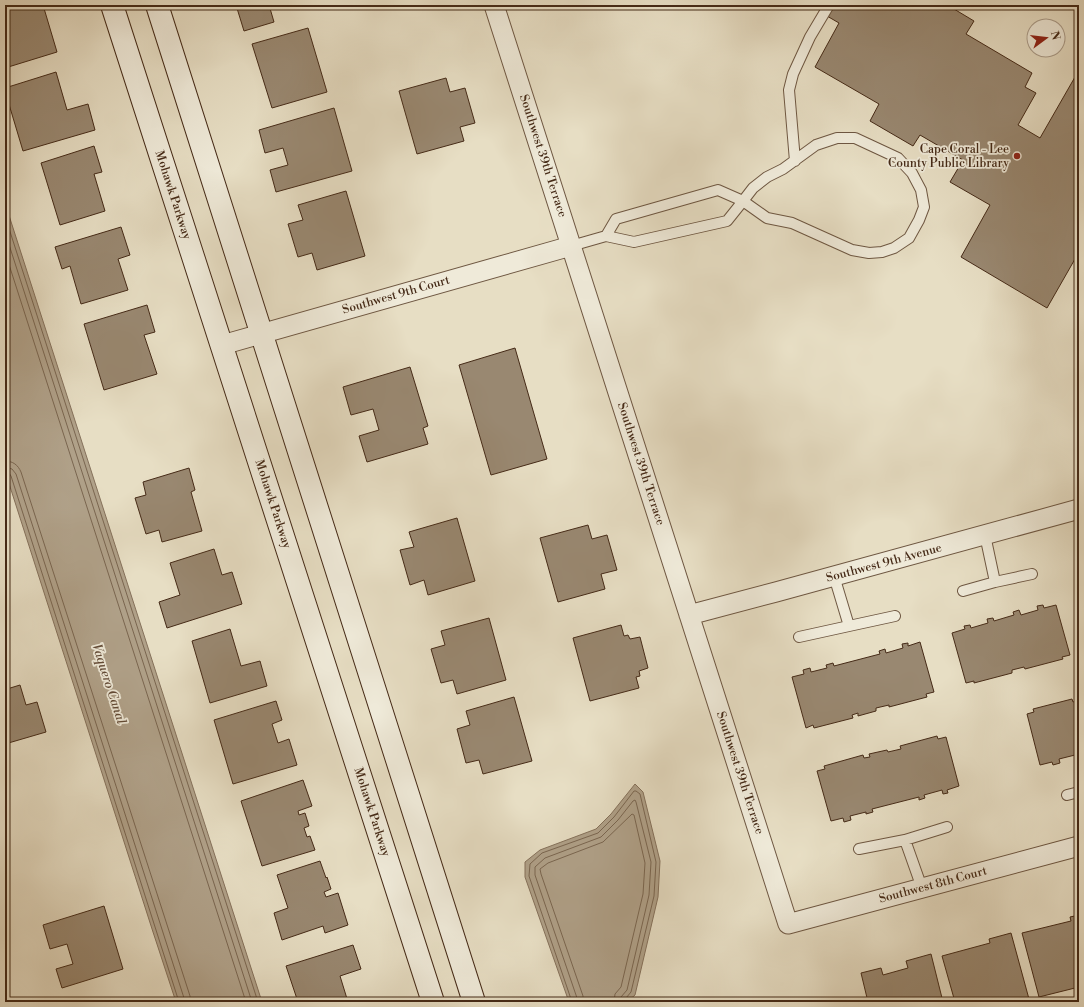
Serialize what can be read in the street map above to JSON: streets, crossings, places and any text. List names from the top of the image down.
{
  "streets": {
    "street": [
      "Southwest 39th Terrace",
      "Mohawk Parkway",
      "Southwest 9th Court",
      "Southwest 9th Avenue",
      "Southwest 8th Court"
    ]
  },
  "crossings": [
    ["Southwest 39th Terrace", "Southwest 9th Court"],
    ["Southwest 39th Terrace", "Southwest 9th Avenue"],
    ["Southwest 39th Terrace", "Southwest 8th Court"],
    ["Mohawk Parkway", "Southwest 9th Court"]
  ],
  "water": ["Vaquero Canal"],
  "places": ["Cape Coral - Lee County Public Library"],
  "north": "right"
}
